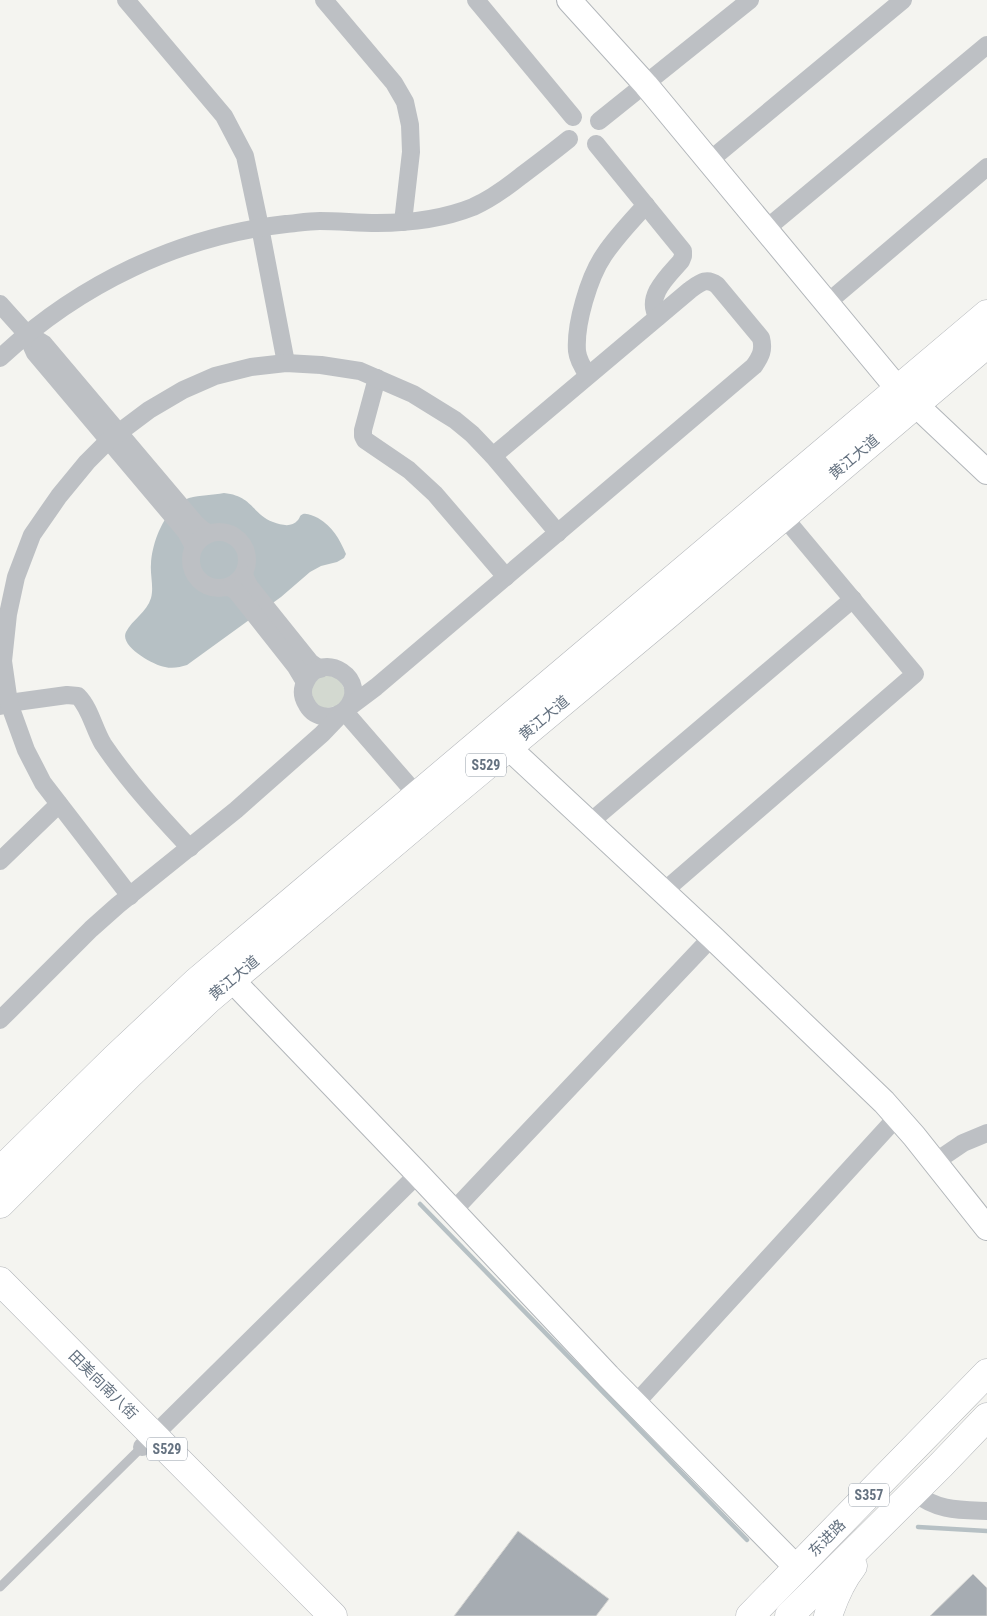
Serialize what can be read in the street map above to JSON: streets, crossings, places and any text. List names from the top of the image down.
{
  "streets": {
    "main road": [
      "黄江大道",
      "S529",
      "田美向南八街",
      "S357",
      "东进路"
    ]
  }
}
